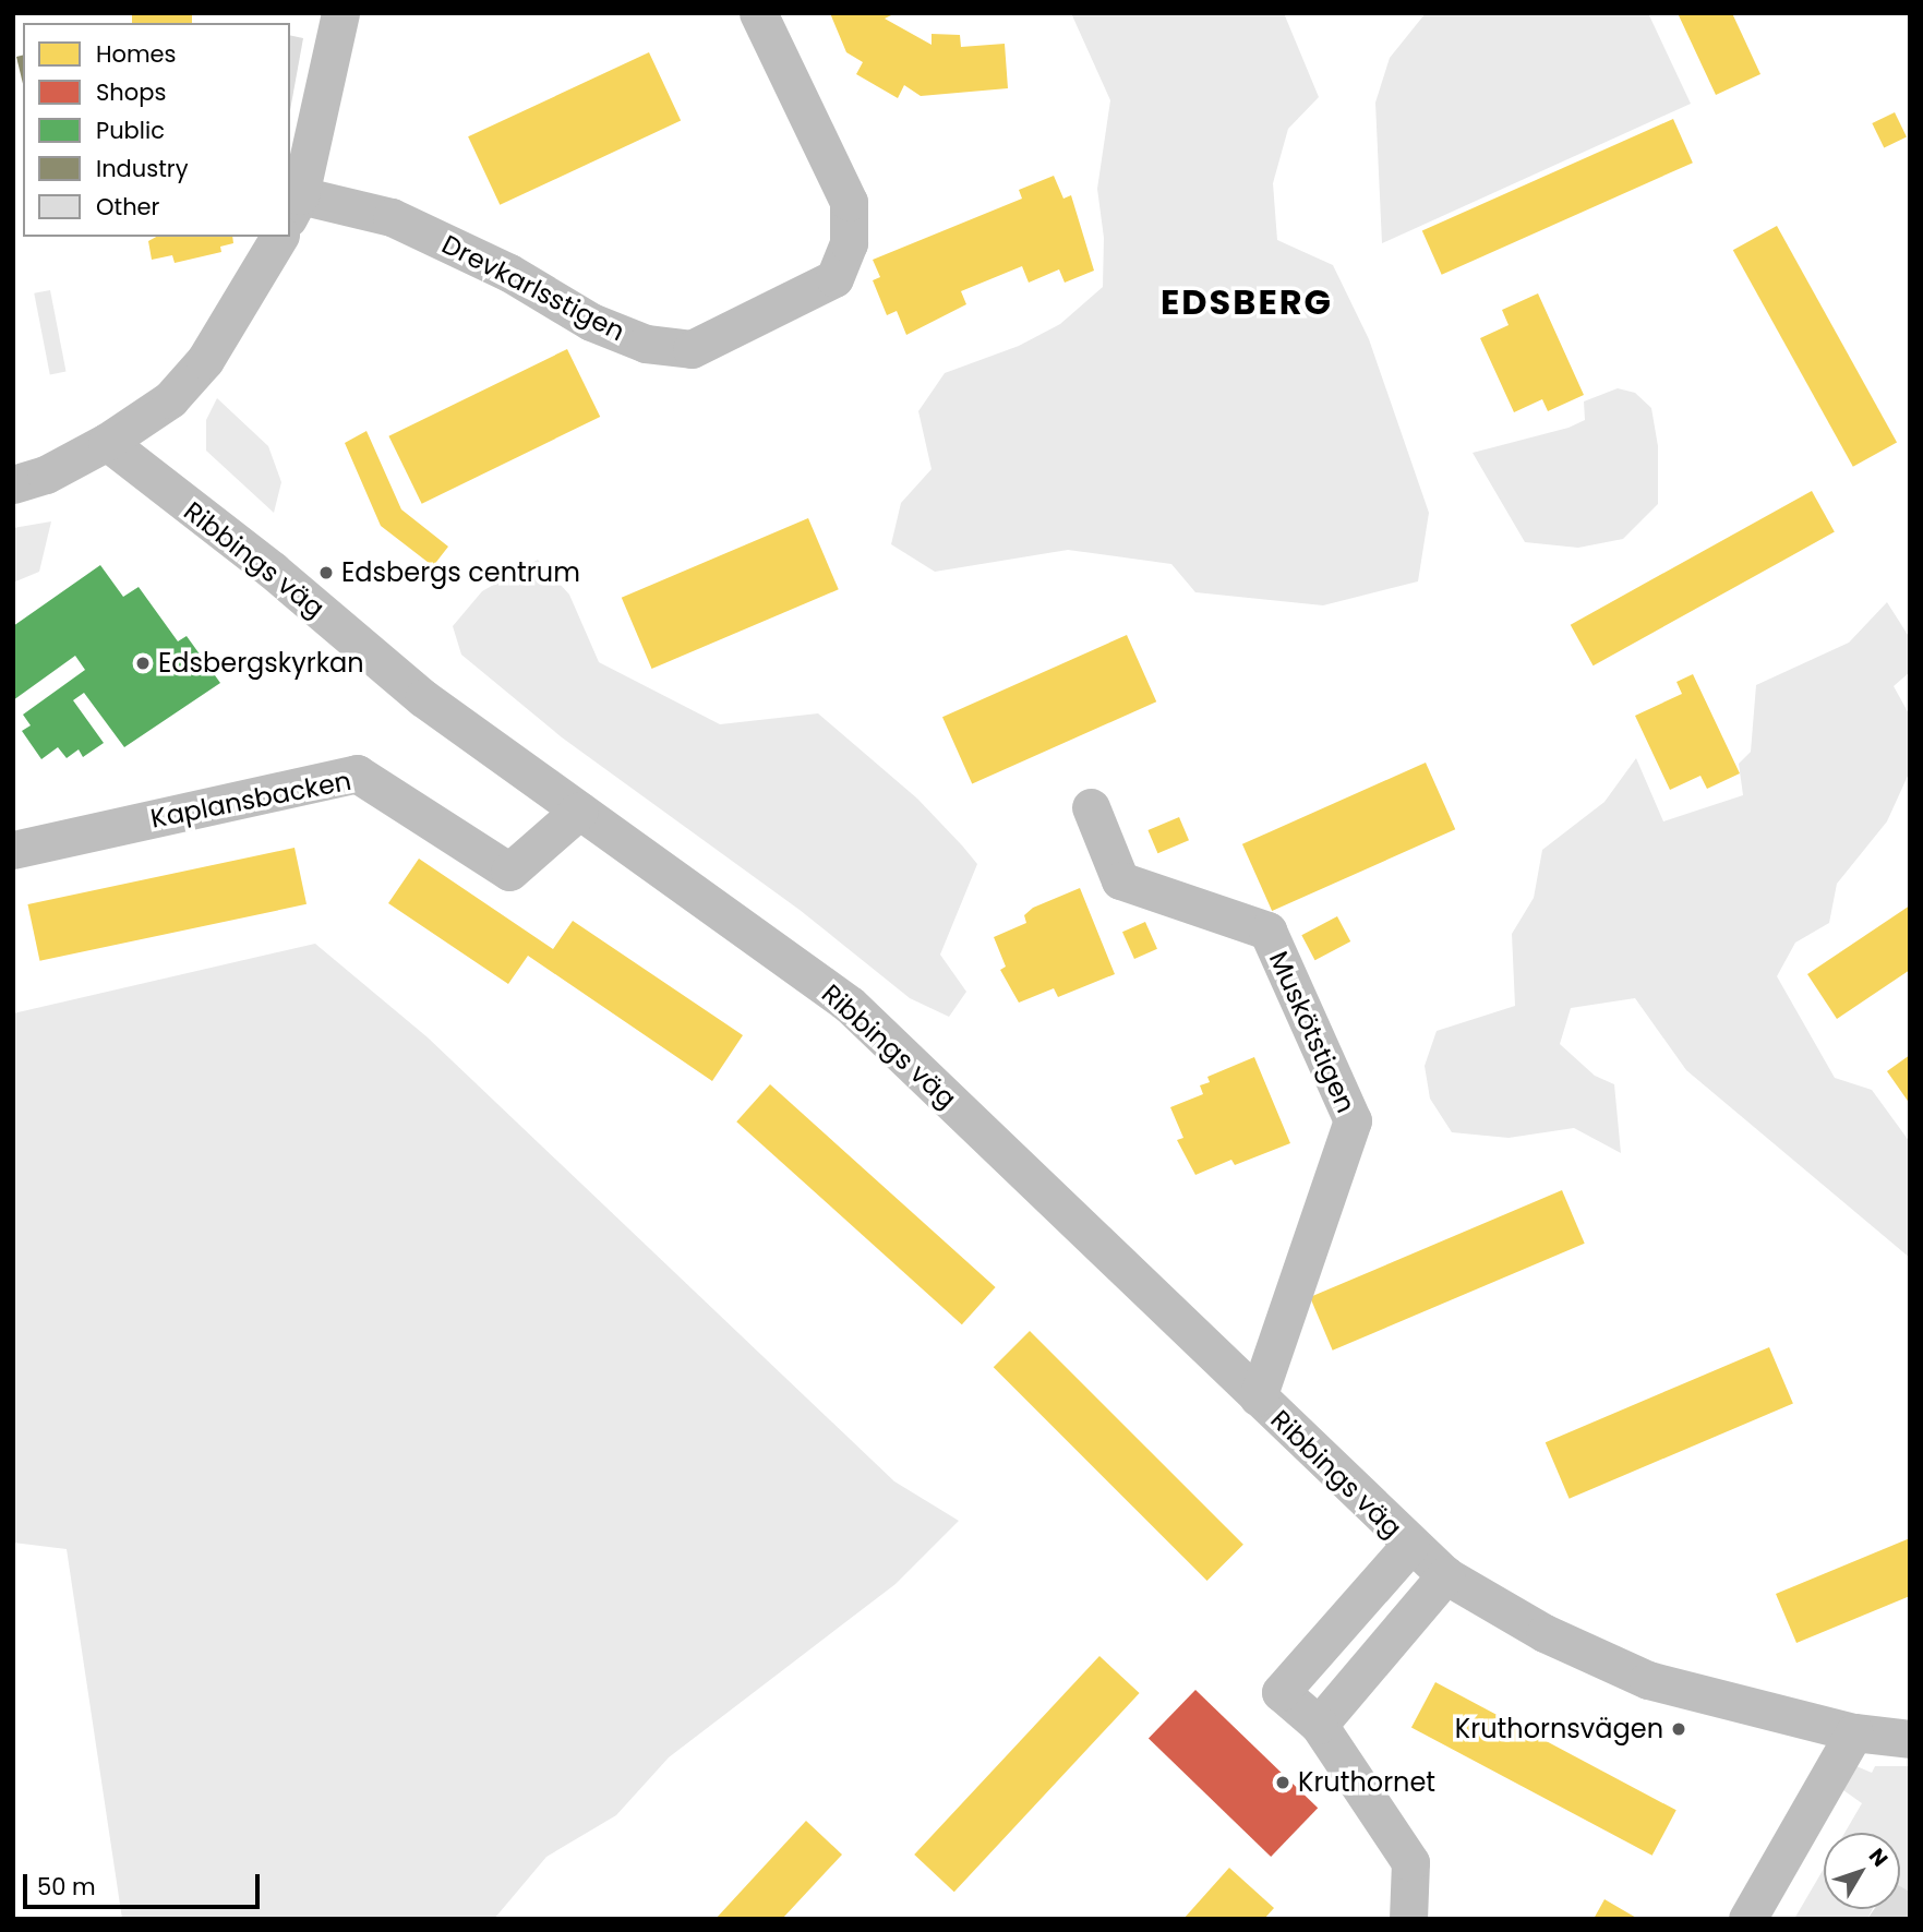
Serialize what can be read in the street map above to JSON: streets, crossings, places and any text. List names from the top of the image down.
{
  "streets": {
    "street": [
      "Drevkarlsstigen",
      "Ribbings väg",
      "Kaplansbacken",
      "Muskötstigen"
    ]
  },
  "crossings": [
    ["Ribbings väg", "Kaplansbacken"],
    ["Ribbings väg", "Muskötstigen"]
  ],
  "districts": ["EDSBERG"],
  "places": [
    "Edsbergs centrum",
    "Edsbergskyrkan",
    "Kruthornsvägen",
    "Kruthornet"
  ],
  "legend": [
    "Homes",
    "Shops",
    "Public",
    "Industry",
    "Other"
  ],
  "scale_bar": "50 m",
  "north": "top right"
}
